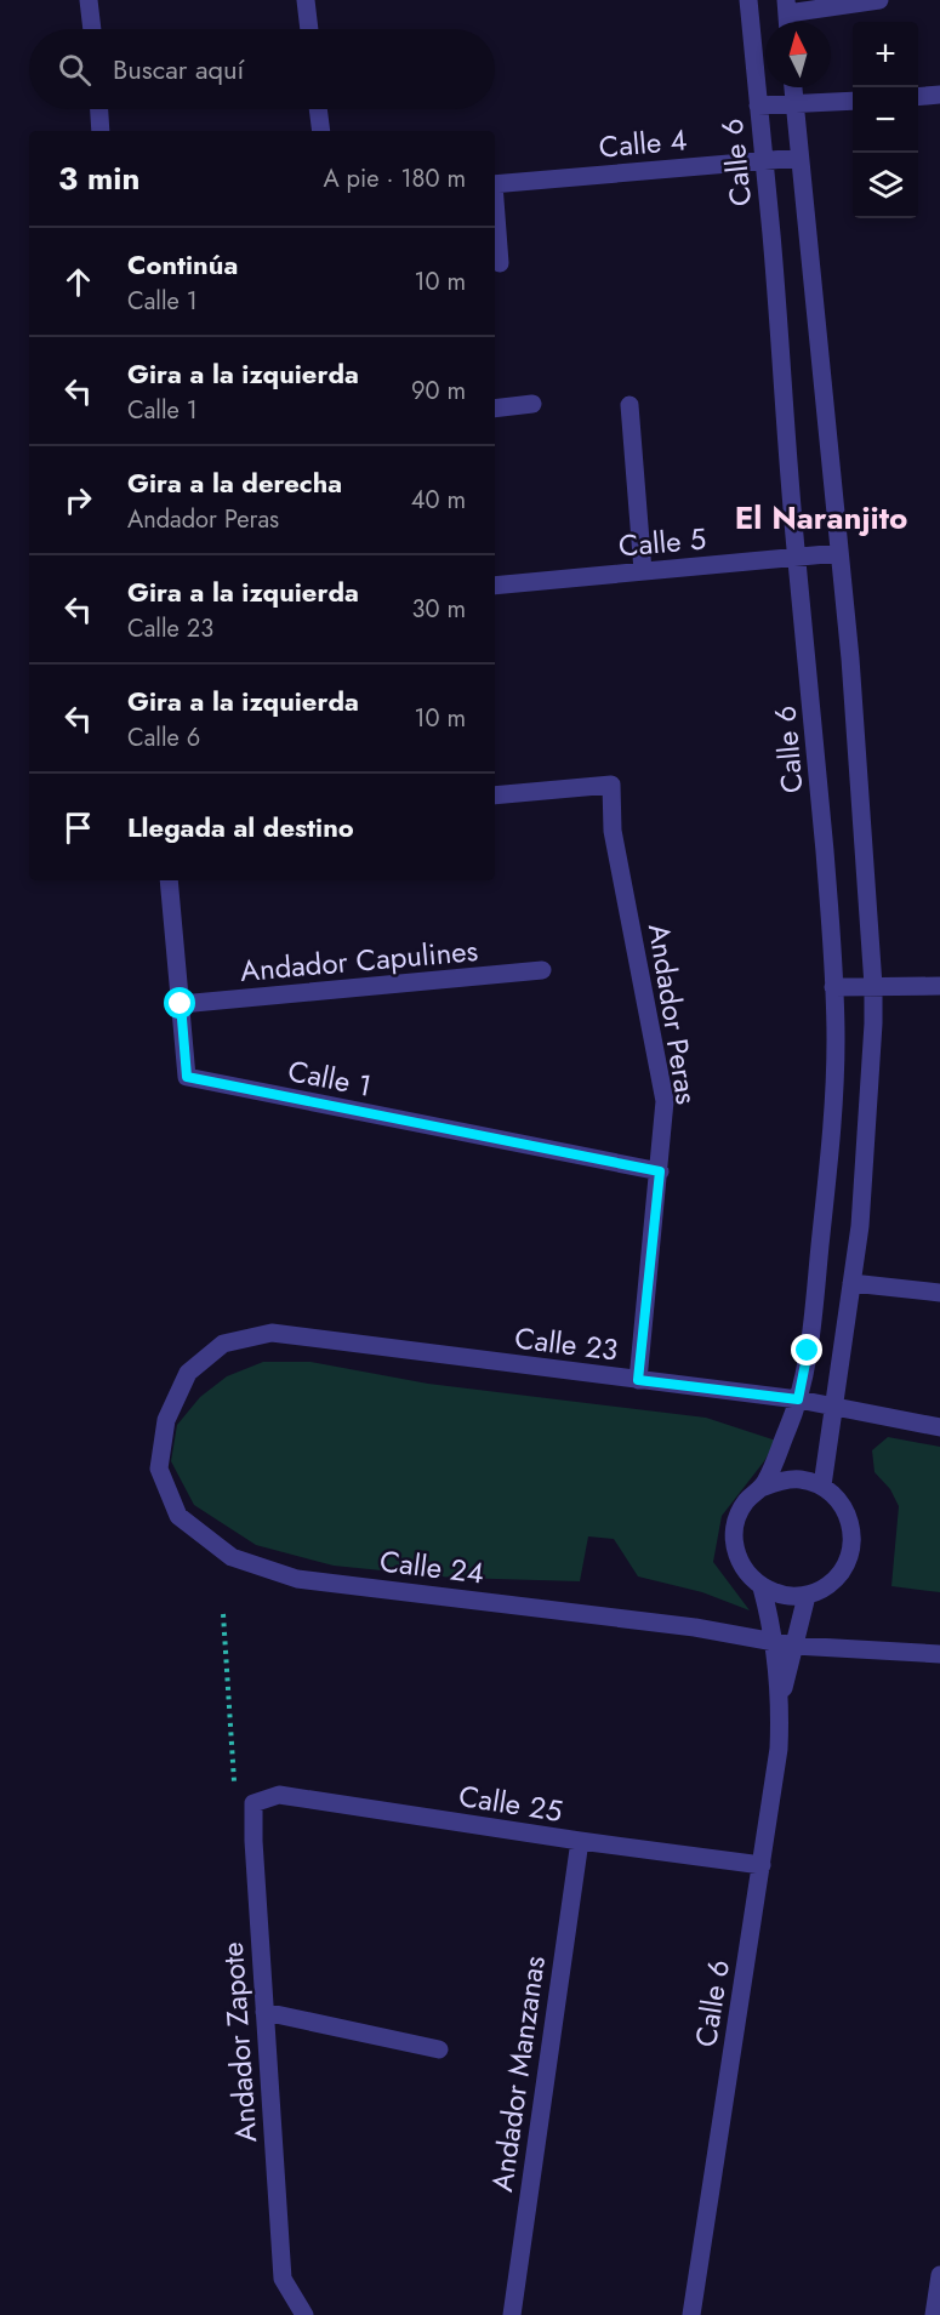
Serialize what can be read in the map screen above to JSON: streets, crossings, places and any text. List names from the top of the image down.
{
  "streets": {
    "street": [
      "Calle 4",
      "Calle 6",
      "Calle 5",
      "Andador Capulines",
      "Andador Peras",
      "Calle 1",
      "Calle 23",
      "Calle 24",
      "Calle 25",
      "Andador Zapote",
      "Andador Manzanas"
    ]
  },
  "crossings": [
    ["Calle 4", "Calle 6"],
    ["Calle 6", "Calle 5"],
    ["Calle 6", "Calle 23"],
    ["Calle 6", "Calle 24"],
    ["Calle 6", "Calle 25"],
    ["Andador Capulines", "Calle 1"],
    ["Andador Peras", "Calle 1"],
    ["Andador Peras", "Calle 23"],
    ["Calle 23", "Calle 24"],
    ["Calle 25", "Andador Zapote"],
    ["Calle 25", "Andador Manzanas"]
  ],
  "districts": ["El Naranjito"],
  "north": "top",
  "page": {
    "map_buttons": ["+", "−"],
    "search": "Buscar aquí",
    "heading": ["3 min", "A pie · 180 m"],
    "list": [
      ["Continúa", "Calle 1", "10 m"],
      ["Gira a la izquierda", "Calle 1", "90 m"],
      ["Gira a la derecha", "Andador Peras", "40 m"],
      ["Gira a la izquierda", "Calle 23", "30 m"],
      ["Gira a la izquierda", "Calle 6", "10 m"],
      "Llegada al destino"
    ]
  }
}
